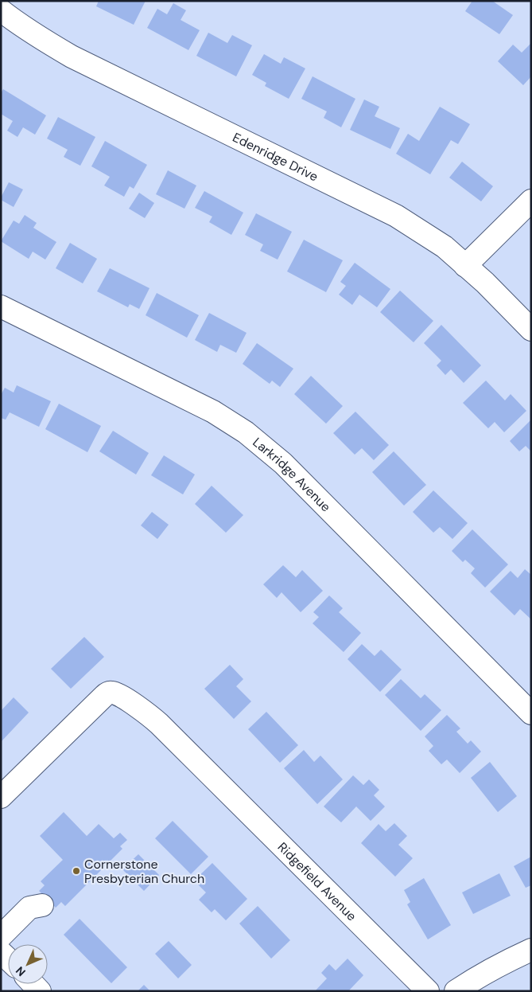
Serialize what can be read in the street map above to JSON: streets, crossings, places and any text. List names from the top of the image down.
{
  "streets": {
    "street": ["Edenridge Drive", "Larkridge Avenue", "Ridgefield Avenue"]
  },
  "places": ["Cornerstone Presbyterian Church"],
  "north": "bottom left"
}
